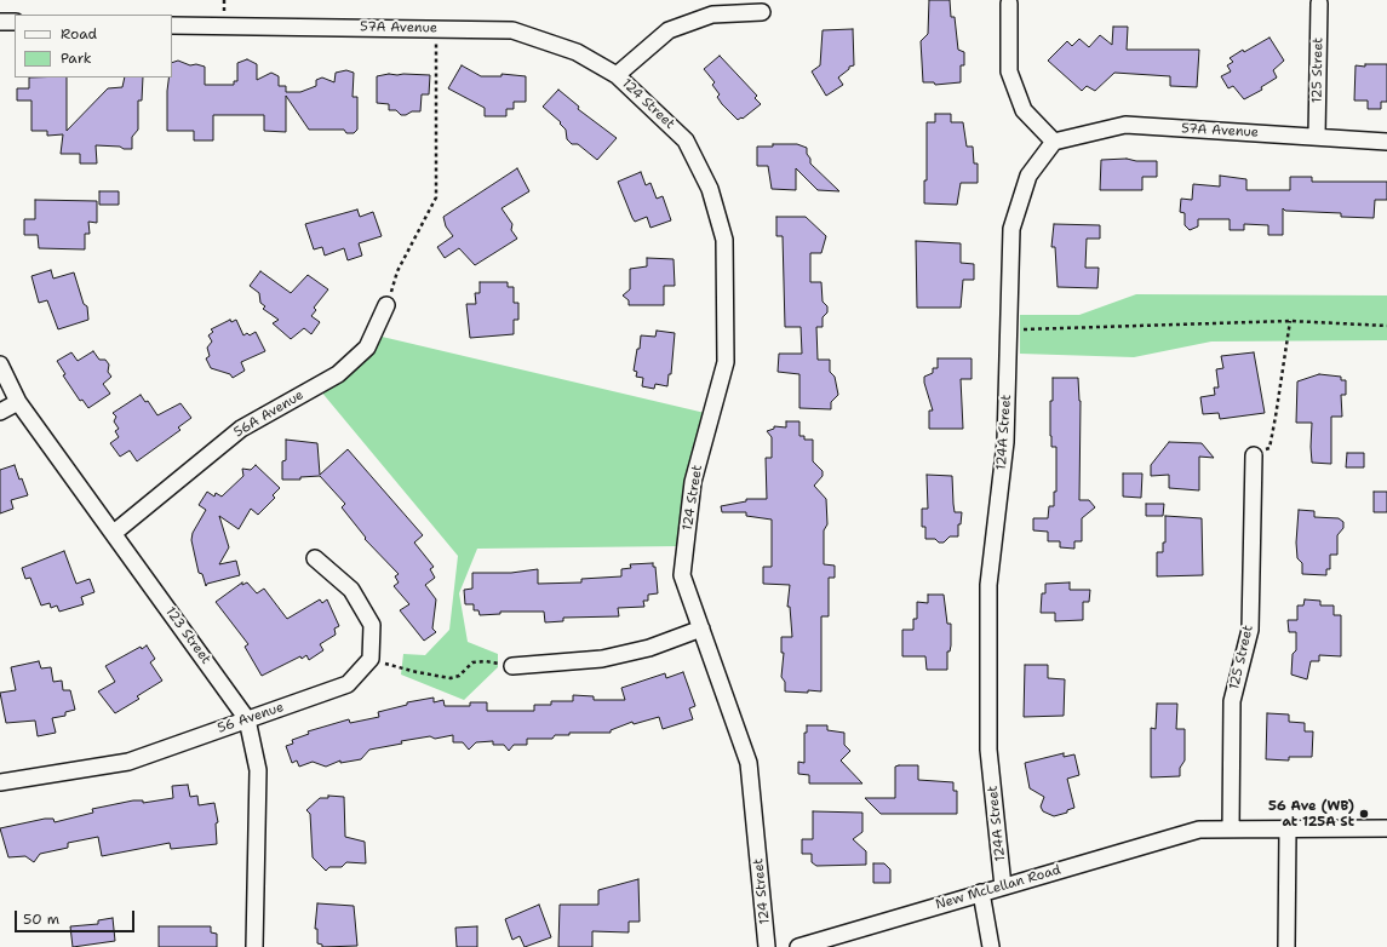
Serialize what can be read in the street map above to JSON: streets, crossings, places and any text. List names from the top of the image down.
{
  "streets": {
    "street": [
      "57A Avenue",
      "125 Street",
      "124 Street",
      "56A Avenue",
      "124A Street",
      "123 Street",
      "56 Avenue",
      "New McLellan Road"
    ]
  },
  "crossings": [
    ["57A Avenue", "125 Street"],
    ["57A Avenue", "124 Street"],
    ["57A Avenue", "124A Street"],
    ["125 Street", "New McLellan Road"],
    ["56A Avenue", "123 Street"],
    ["124A Street", "New McLellan Road"],
    ["123 Street", "56 Avenue"]
  ],
  "places": ["56 Ave (WB) at 125A St"],
  "legend": ["Road", "Park"],
  "scale_bar": "50 m"
}
